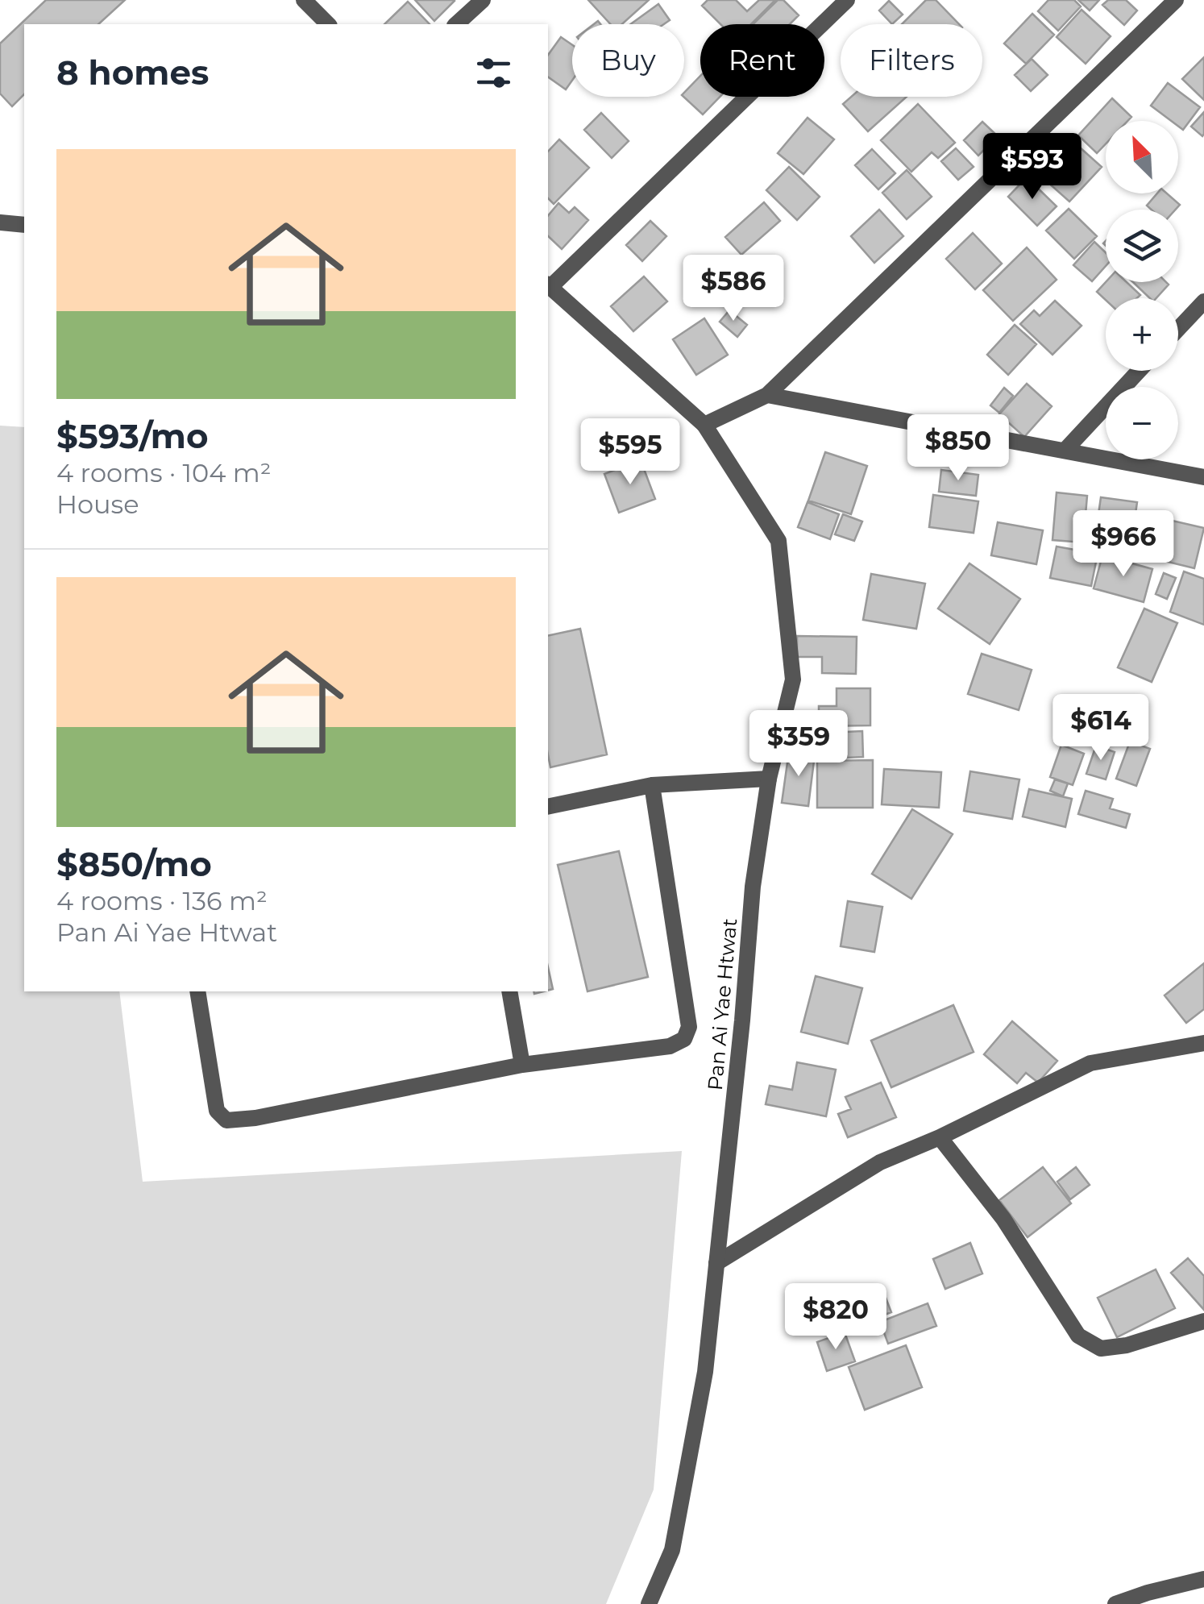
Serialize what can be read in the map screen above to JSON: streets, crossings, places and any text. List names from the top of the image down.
{
  "streets": {
    "street": ["Pan Ai Yae Htwat"]
  },
  "north": "top left",
  "page": {
    "chip": ["Buy", "Rent", "Filters"],
    "heading": "8 homes",
    "map_buttons": ["+", "−"],
    "list": [
      {
        "name": "$593/mo",
        "note": "4 rooms · 104 m² · House"
      },
      {
        "name": "$850/mo",
        "note": "4 rooms · 136 m² · Pan Ai Yae Htwat"
      }
    ],
    "price": [
      "$593",
      "$586",
      "$850",
      "$595",
      "$966",
      "$614",
      "$359",
      "$820"
    ]
  }
}
